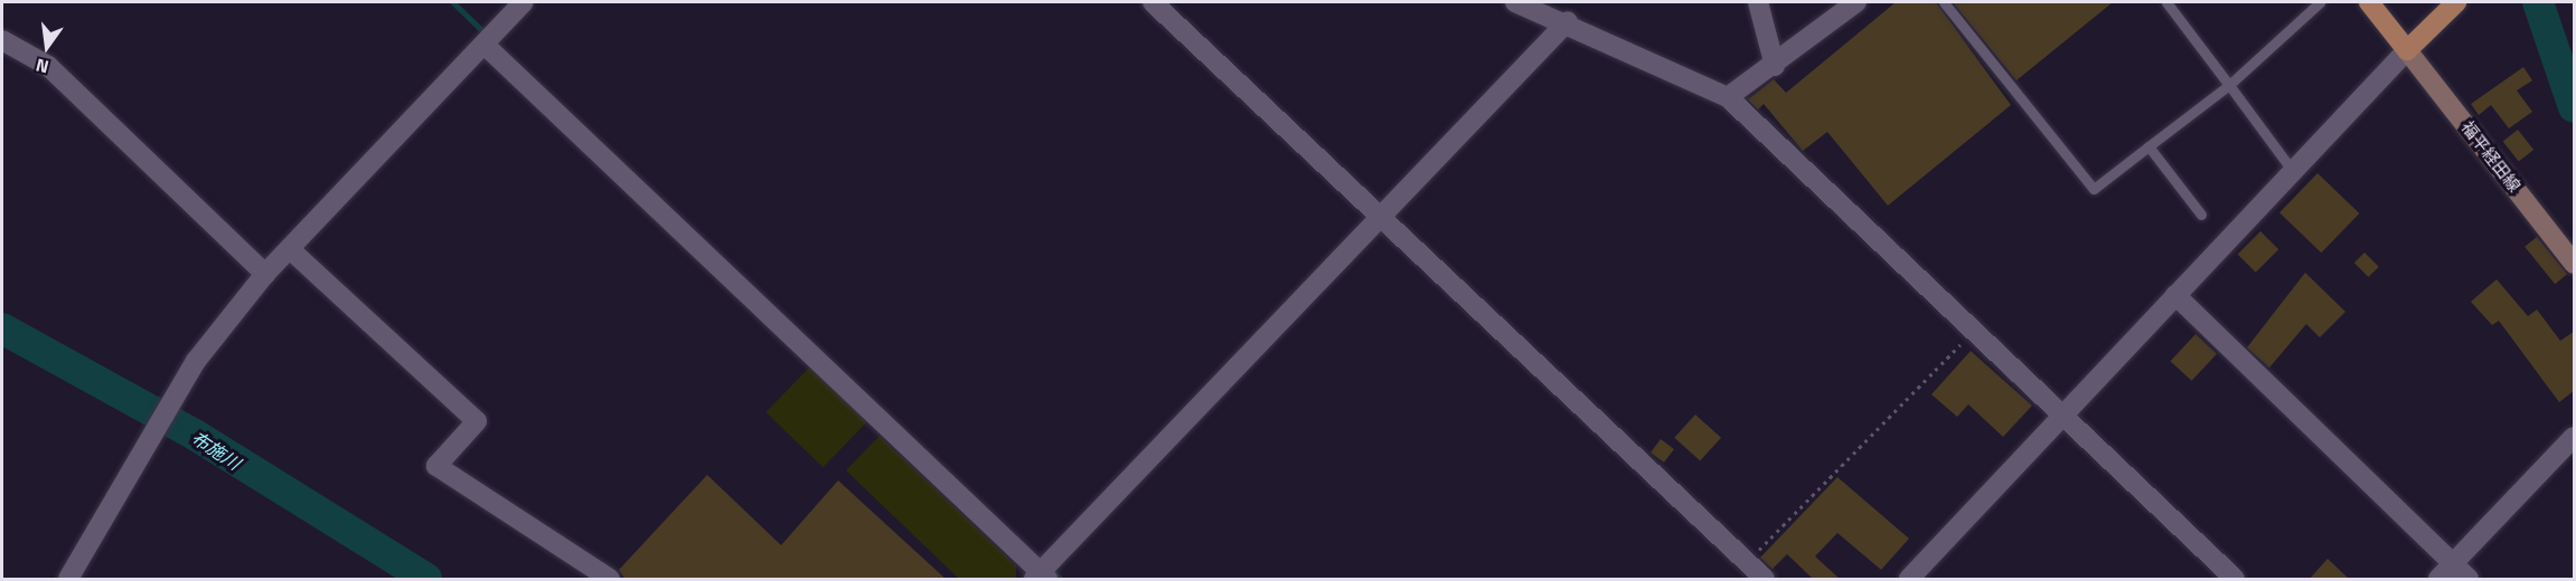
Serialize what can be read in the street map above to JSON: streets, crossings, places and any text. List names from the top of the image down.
{
  "streets": {
    "main road": ["福平経田線"]
  },
  "water": ["布施川"],
  "north": "bottom"
}
